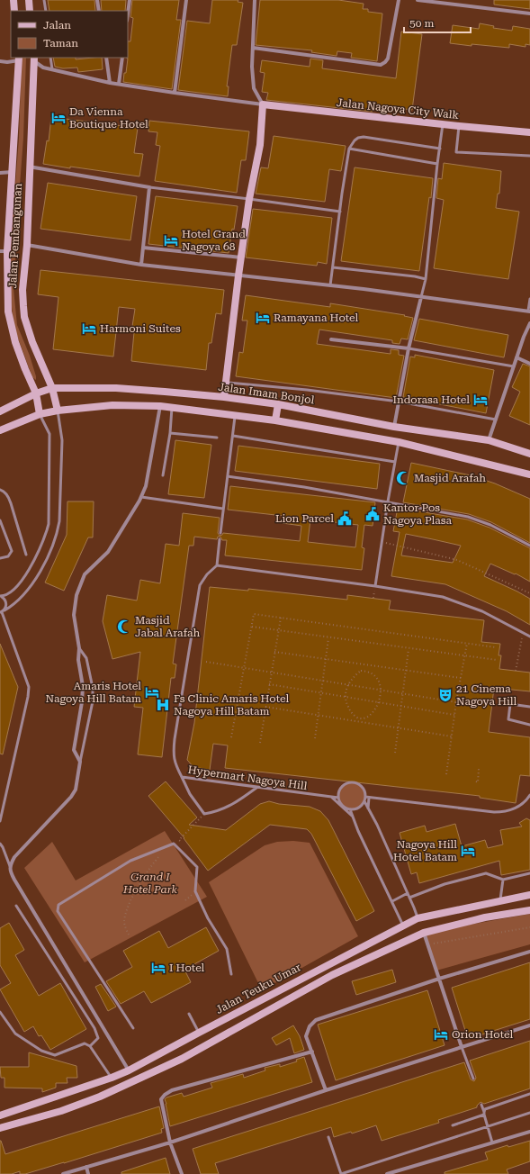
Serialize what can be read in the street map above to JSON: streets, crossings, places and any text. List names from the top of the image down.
{
  "streets": {
    "main road": [
      "Jalan Nagoya City Walk",
      "Jalan Pembangunan",
      "Jalan Imam Bonjol",
      "Jalan Teuku Umar"
    ],
    "lane": ["Hypermart Nagoya Hill"]
  },
  "crossings": [
    ["Jalan Pembangunan", "Jalan Imam Bonjol"]
  ],
  "parks": ["Grand I Hotel Park"],
  "places": {
    "hotel": [
      "Da Vienna Boutique Hotel",
      "Hotel Grand Nagoya 68",
      "Ramayana Hotel",
      "Harmoni Suites",
      "Indorasa Hotel",
      "Amaris Hotel Nagoya Hill Batam",
      "Nagoya Hill Hotel Batam",
      "I Hotel",
      "Orion Hotel"
    ],
    "mosque": ["Masjid Arafah", "Masjid Jabal Arafah"],
    "public building": ["Kantor Pos Nagoya Plasa", "Lion Parcel"],
    "theatre": ["21 Cinema Nagoya Hill"],
    "hospital": ["Fs Clinic Amaris Hotel Nagoya Hill Batam"]
  },
  "legend": ["Jalan", "Taman"],
  "scale_bar": "50 m"
}
